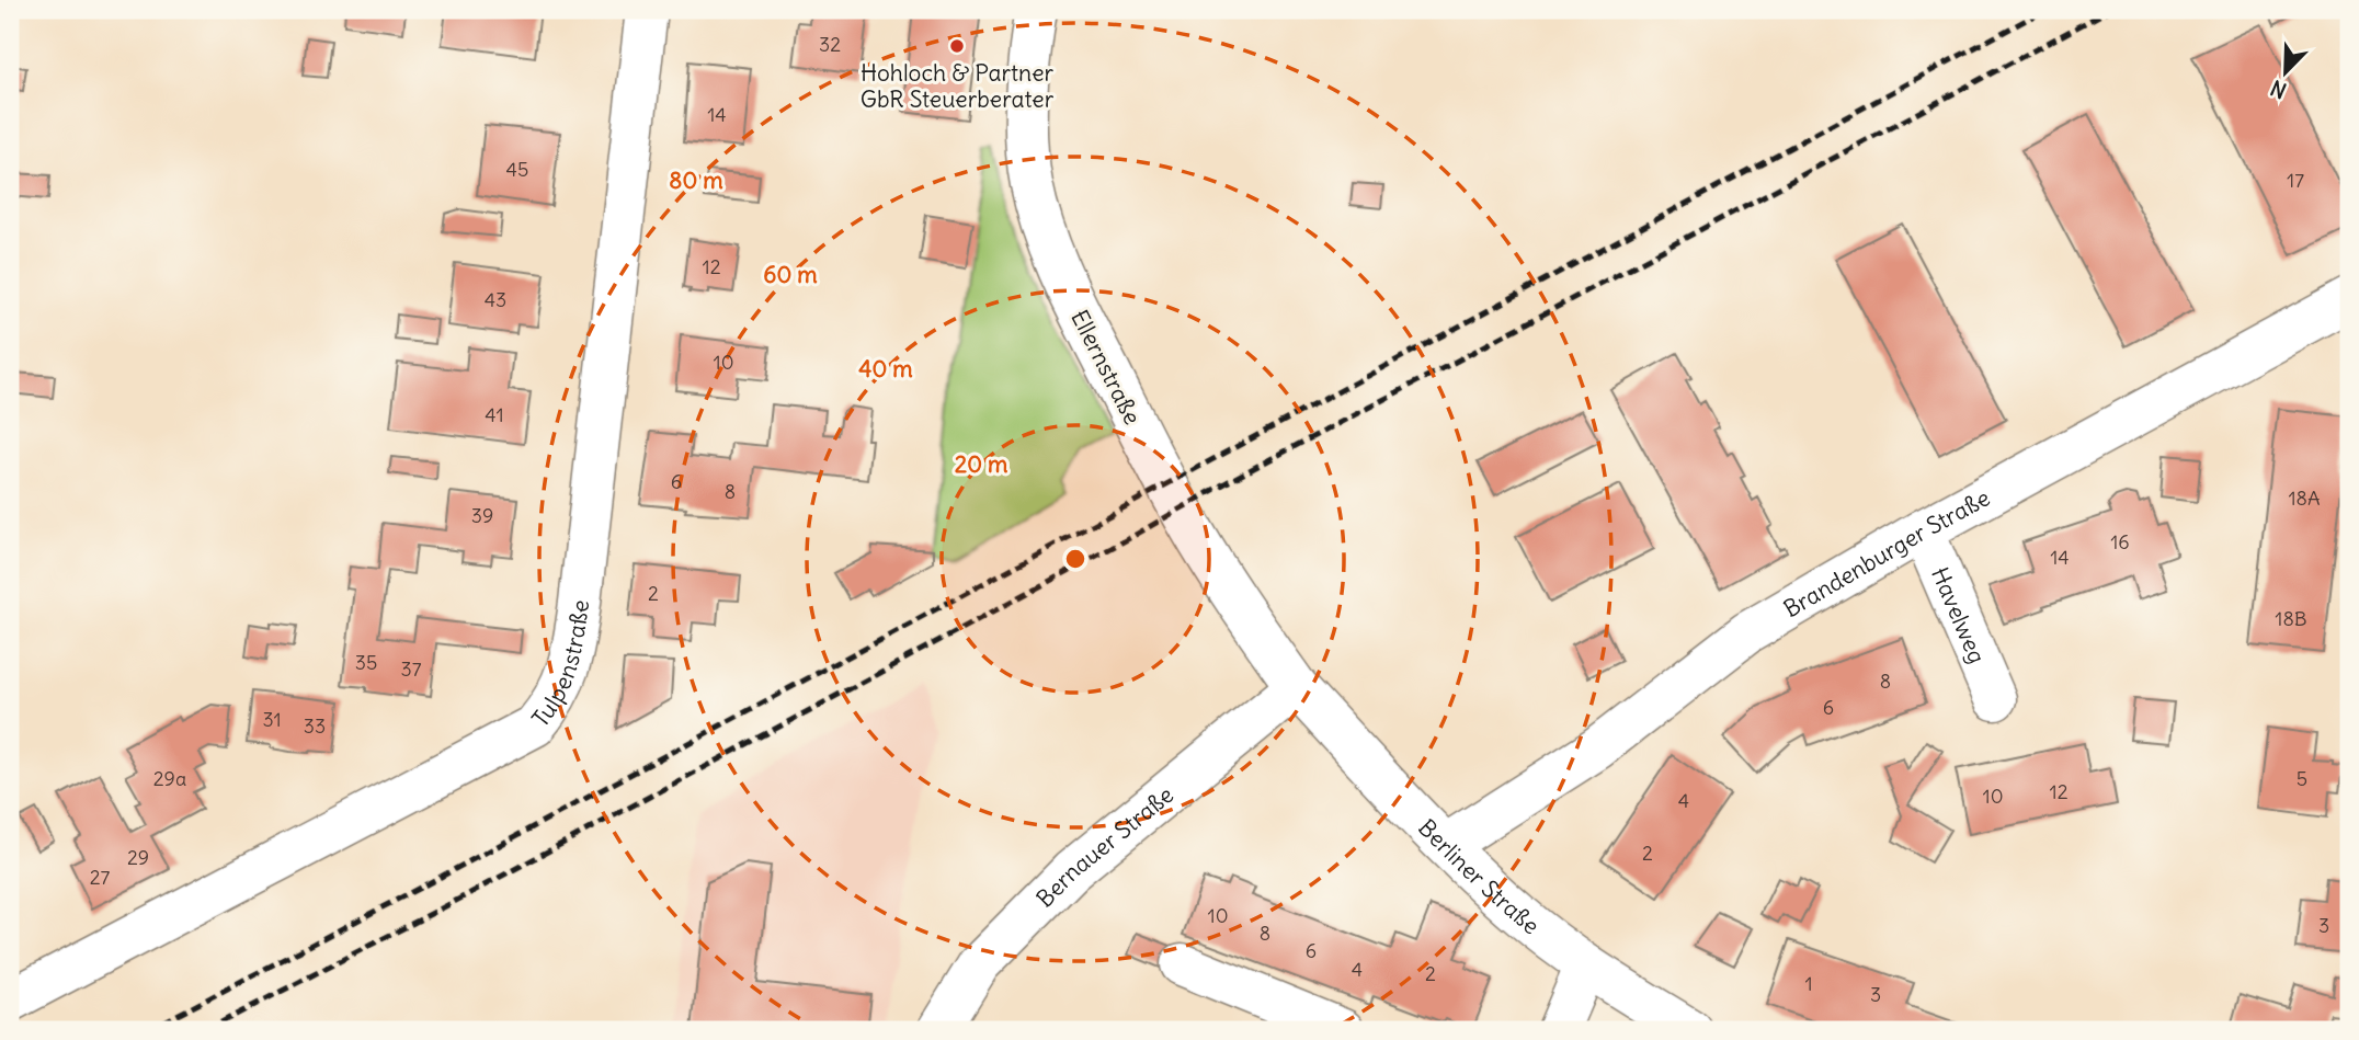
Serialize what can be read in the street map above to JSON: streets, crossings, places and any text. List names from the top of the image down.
{
  "streets": {
    "street": [
      "Ellernstraße",
      "Brandenburger Straße",
      "Havelweg",
      "Tulpenstraße",
      "Bernauer Straße",
      "Berliner Straße"
    ]
  },
  "crossings": [
    ["Ellernstraße", "Bernauer Straße"],
    ["Ellernstraße", "Berliner Straße"],
    ["Brandenburger Straße", "Havelweg"],
    ["Brandenburger Straße", "Berliner Straße"],
    ["Bernauer Straße", "Berliner Straße"]
  ],
  "places": ["Hohloch & Partner GbR Steuerberater"],
  "house_numbers": [
    "32",
    "14",
    "45",
    "17",
    "12",
    "43",
    "10",
    "41",
    "6",
    "8",
    "18A",
    "39",
    "16",
    "14",
    "2",
    "18B",
    "35",
    "37",
    "8",
    "6",
    "31",
    "33",
    "29a",
    "5",
    "12",
    "10",
    "4",
    "2",
    "29",
    "27",
    "10",
    "3",
    "8",
    "6",
    "4",
    "2",
    "1",
    "3"
  ],
  "north": "bottom left",
  "rings": [
    "80 m",
    "60 m",
    "40 m",
    "20 m"
  ]
}
